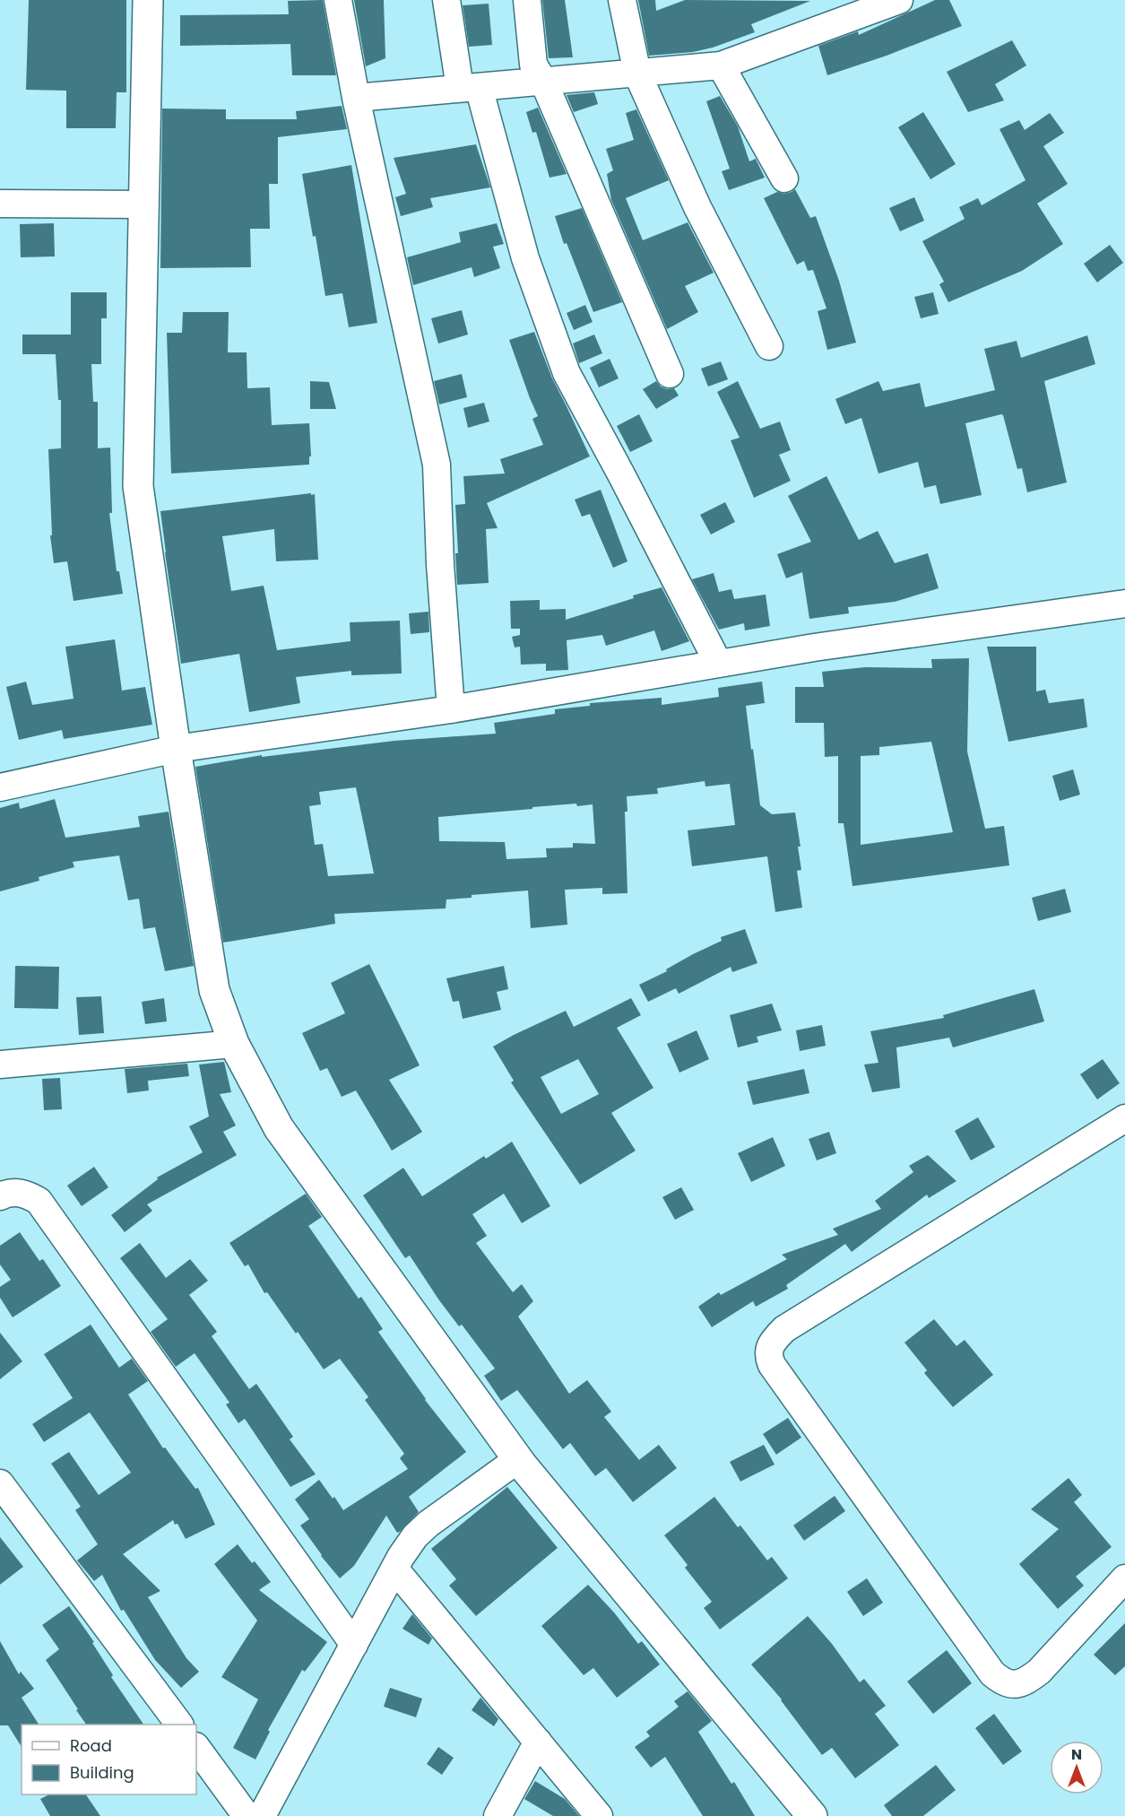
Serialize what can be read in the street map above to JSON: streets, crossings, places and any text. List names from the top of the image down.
{
  "legend": ["Road", "Building"],
  "north": "top"
}
